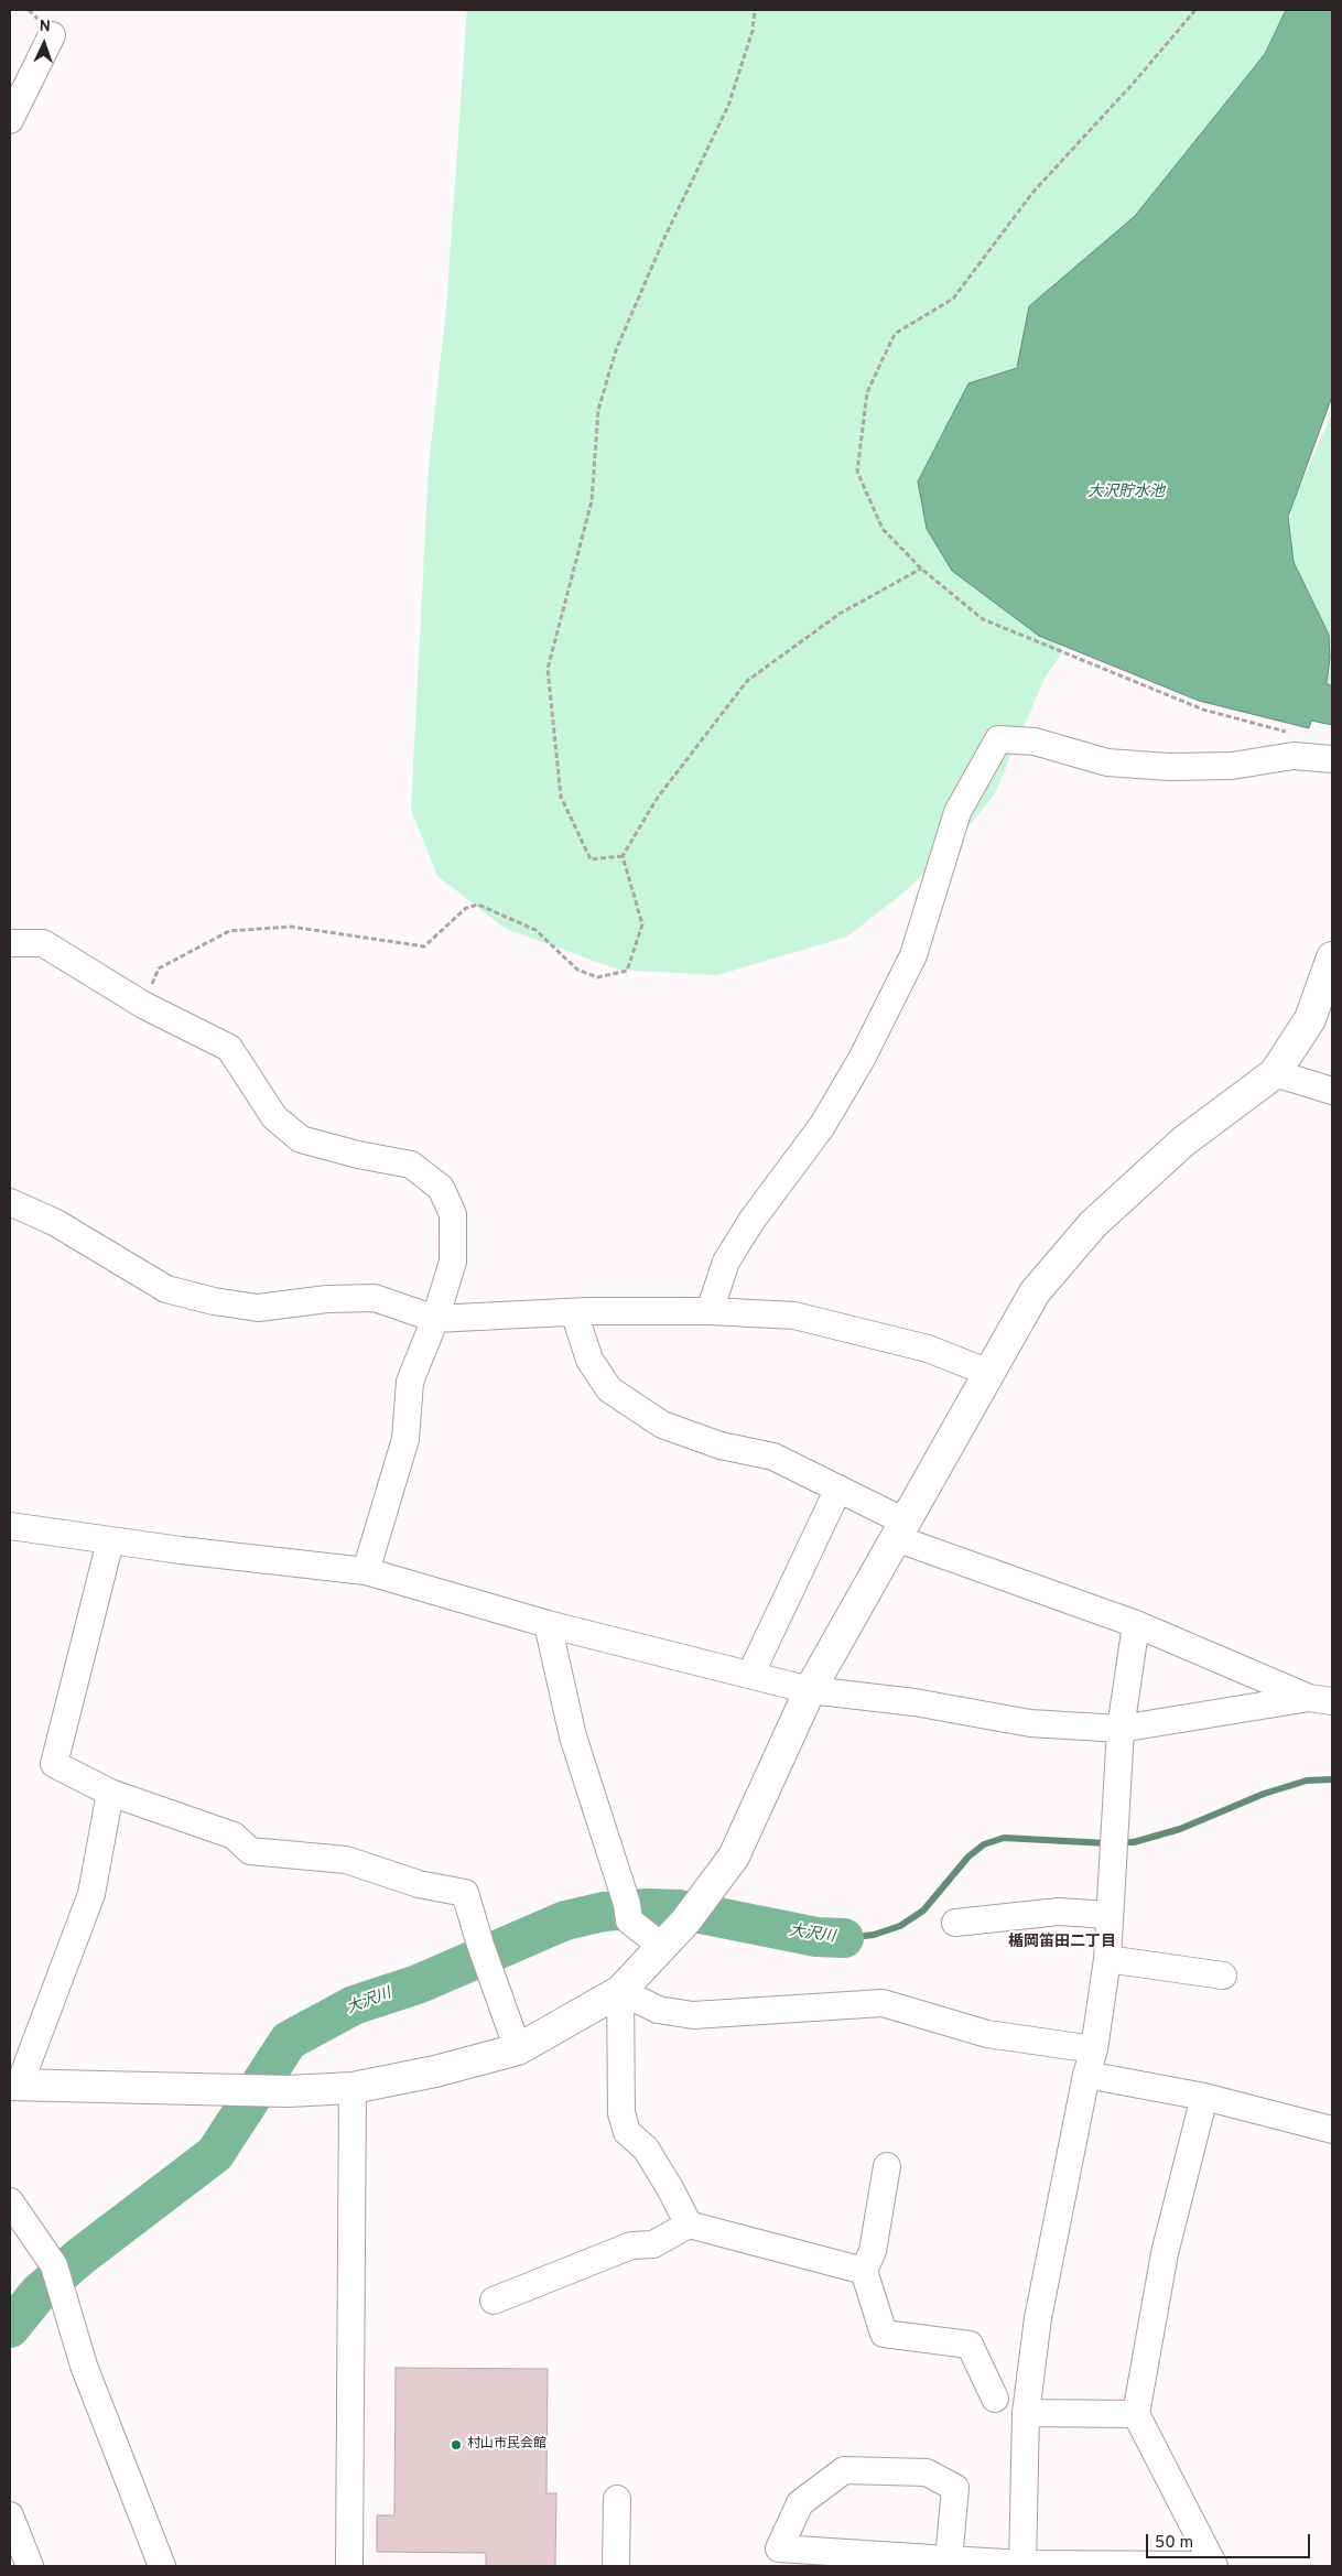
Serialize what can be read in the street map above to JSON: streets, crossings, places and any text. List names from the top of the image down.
{
  "districts": ["楯岡笛田二丁目"],
  "water": ["大沢貯水池", "大沢川"],
  "places": ["村山市民会館"],
  "scale_bar": "50 m",
  "north": "top"
}
